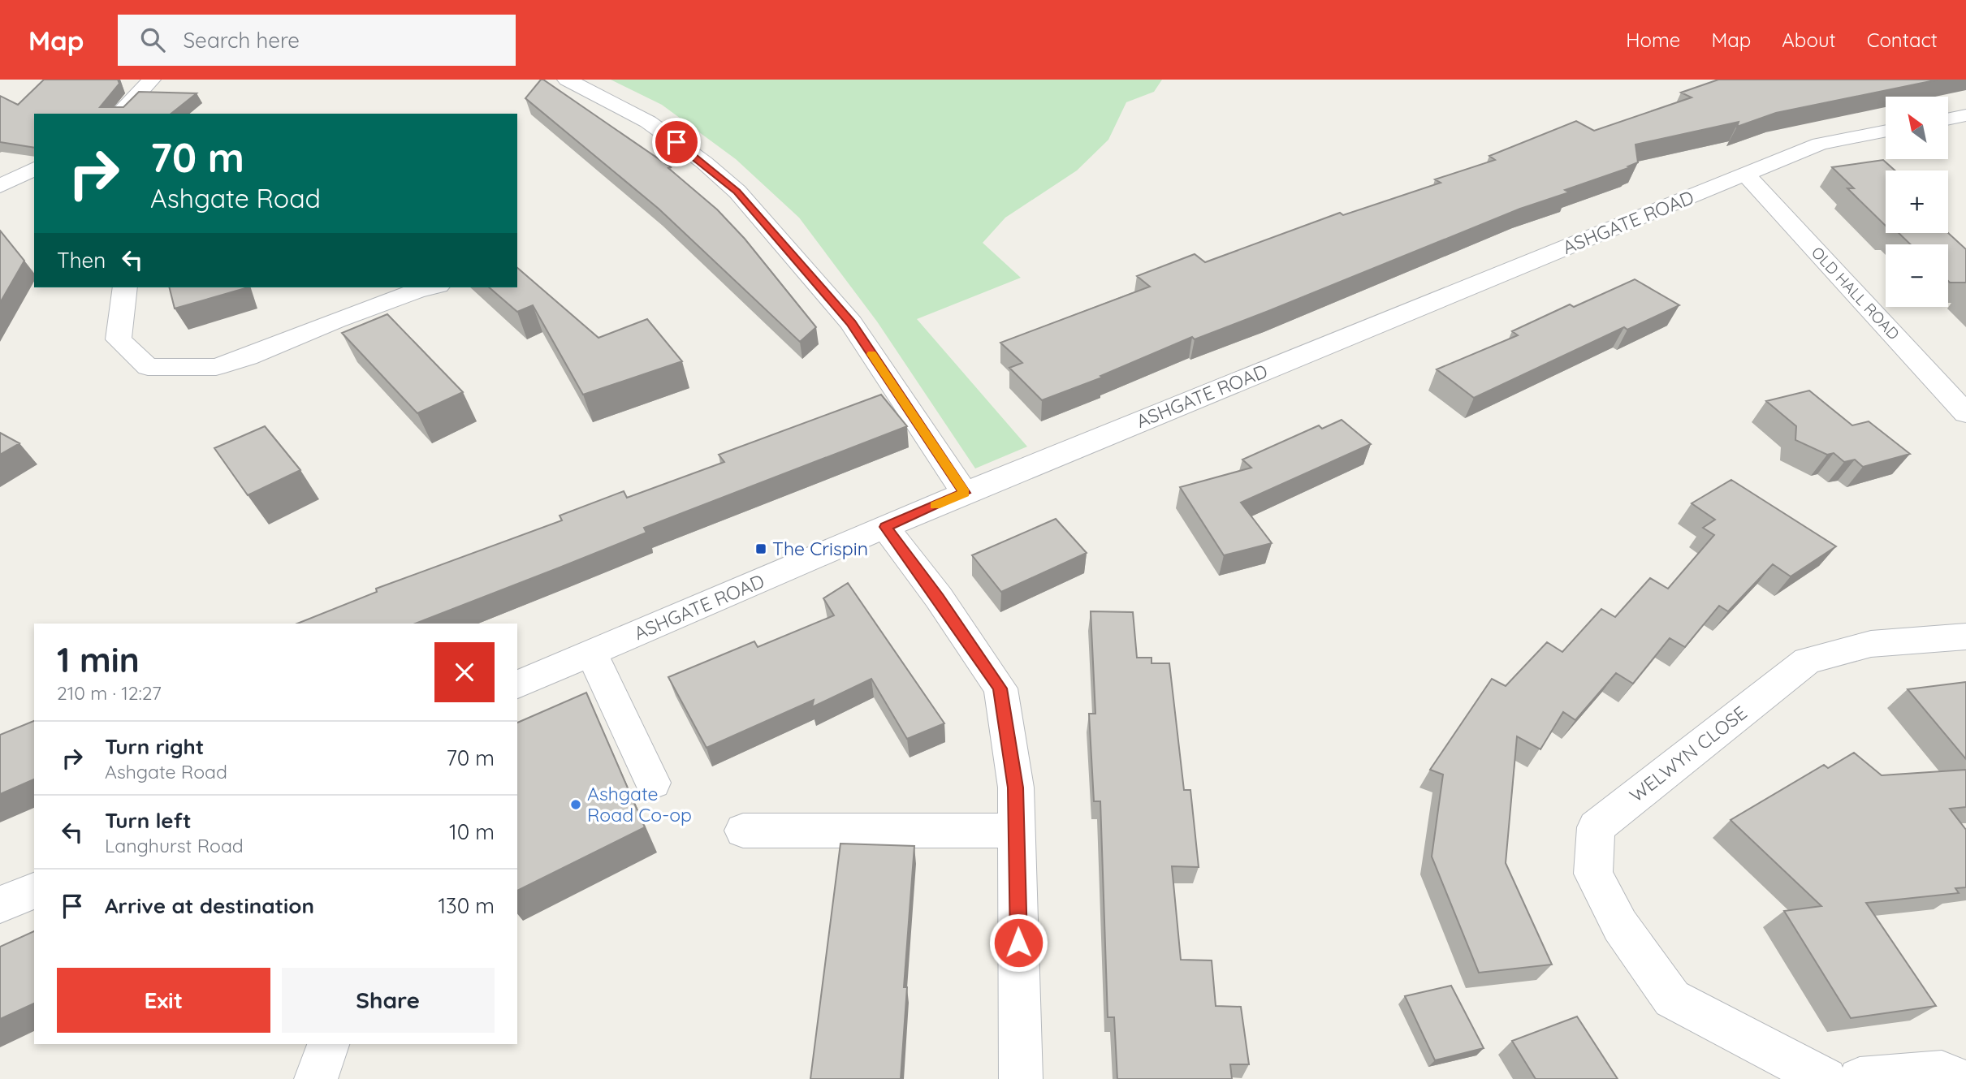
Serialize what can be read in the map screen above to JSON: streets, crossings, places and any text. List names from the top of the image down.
{
  "streets": {
    "street": ["ASHGATE ROAD", "OLD HALL ROAD", "WELWYN CLOSE"]
  },
  "crossings": [
    ["ASHGATE ROAD", "OLD HALL ROAD"]
  ],
  "places": {
    "transit": ["The Crispin"],
    "other": ["Ashgate Road Co-op"]
  },
  "north": "top left",
  "page": {
    "header": "Map",
    "search": "Search here",
    "nav": [
      "Home",
      "Map",
      "About",
      "Contact"
    ],
    "map_buttons": ["+", "−"],
    "turn": ["70 m", "Ashgate Road"],
    "then": "Then",
    "heading": ["1 min", "210 m · 12:27"],
    "list": [
      {
        "name": "Turn right",
        "note": "Ashgate Road",
        "value": "70 m"
      },
      {
        "name": "Turn left",
        "note": "Langhurst Road",
        "value": "10 m"
      },
      {
        "name": "Arrive at destination",
        "value": "130 m"
      }
    ],
    "buttons": ["Exit", "Share"]
  }
}
